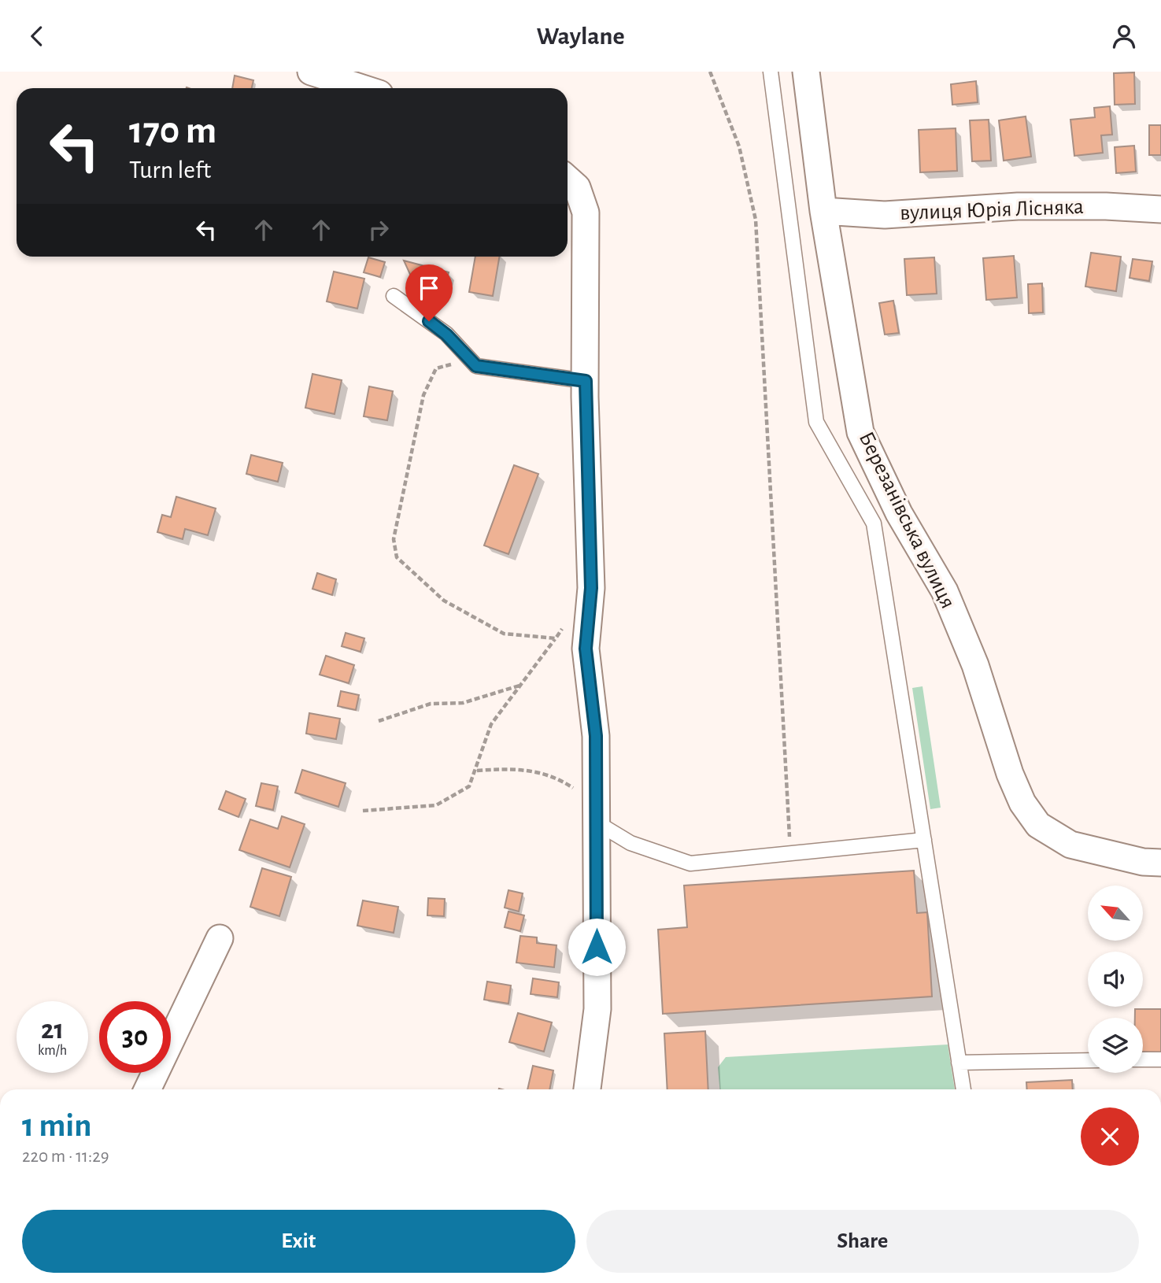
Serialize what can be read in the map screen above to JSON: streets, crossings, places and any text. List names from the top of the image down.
{
  "streets": {
    "street": ["вулиця Юрія Лісняка", "Березанівська вулиця"]
  },
  "crossings": [
    ["вулиця Юрія Лісняка", "Березанівська вулиця"]
  ],
  "north": "top left",
  "page": {
    "header": "Waylane",
    "turn": ["170 m", "Turn left"],
    "speed": "21 km/h",
    "limit": "30",
    "heading": ["1 min", "220 m · 11:29"],
    "buttons": ["Exit", "Share"]
  }
}
